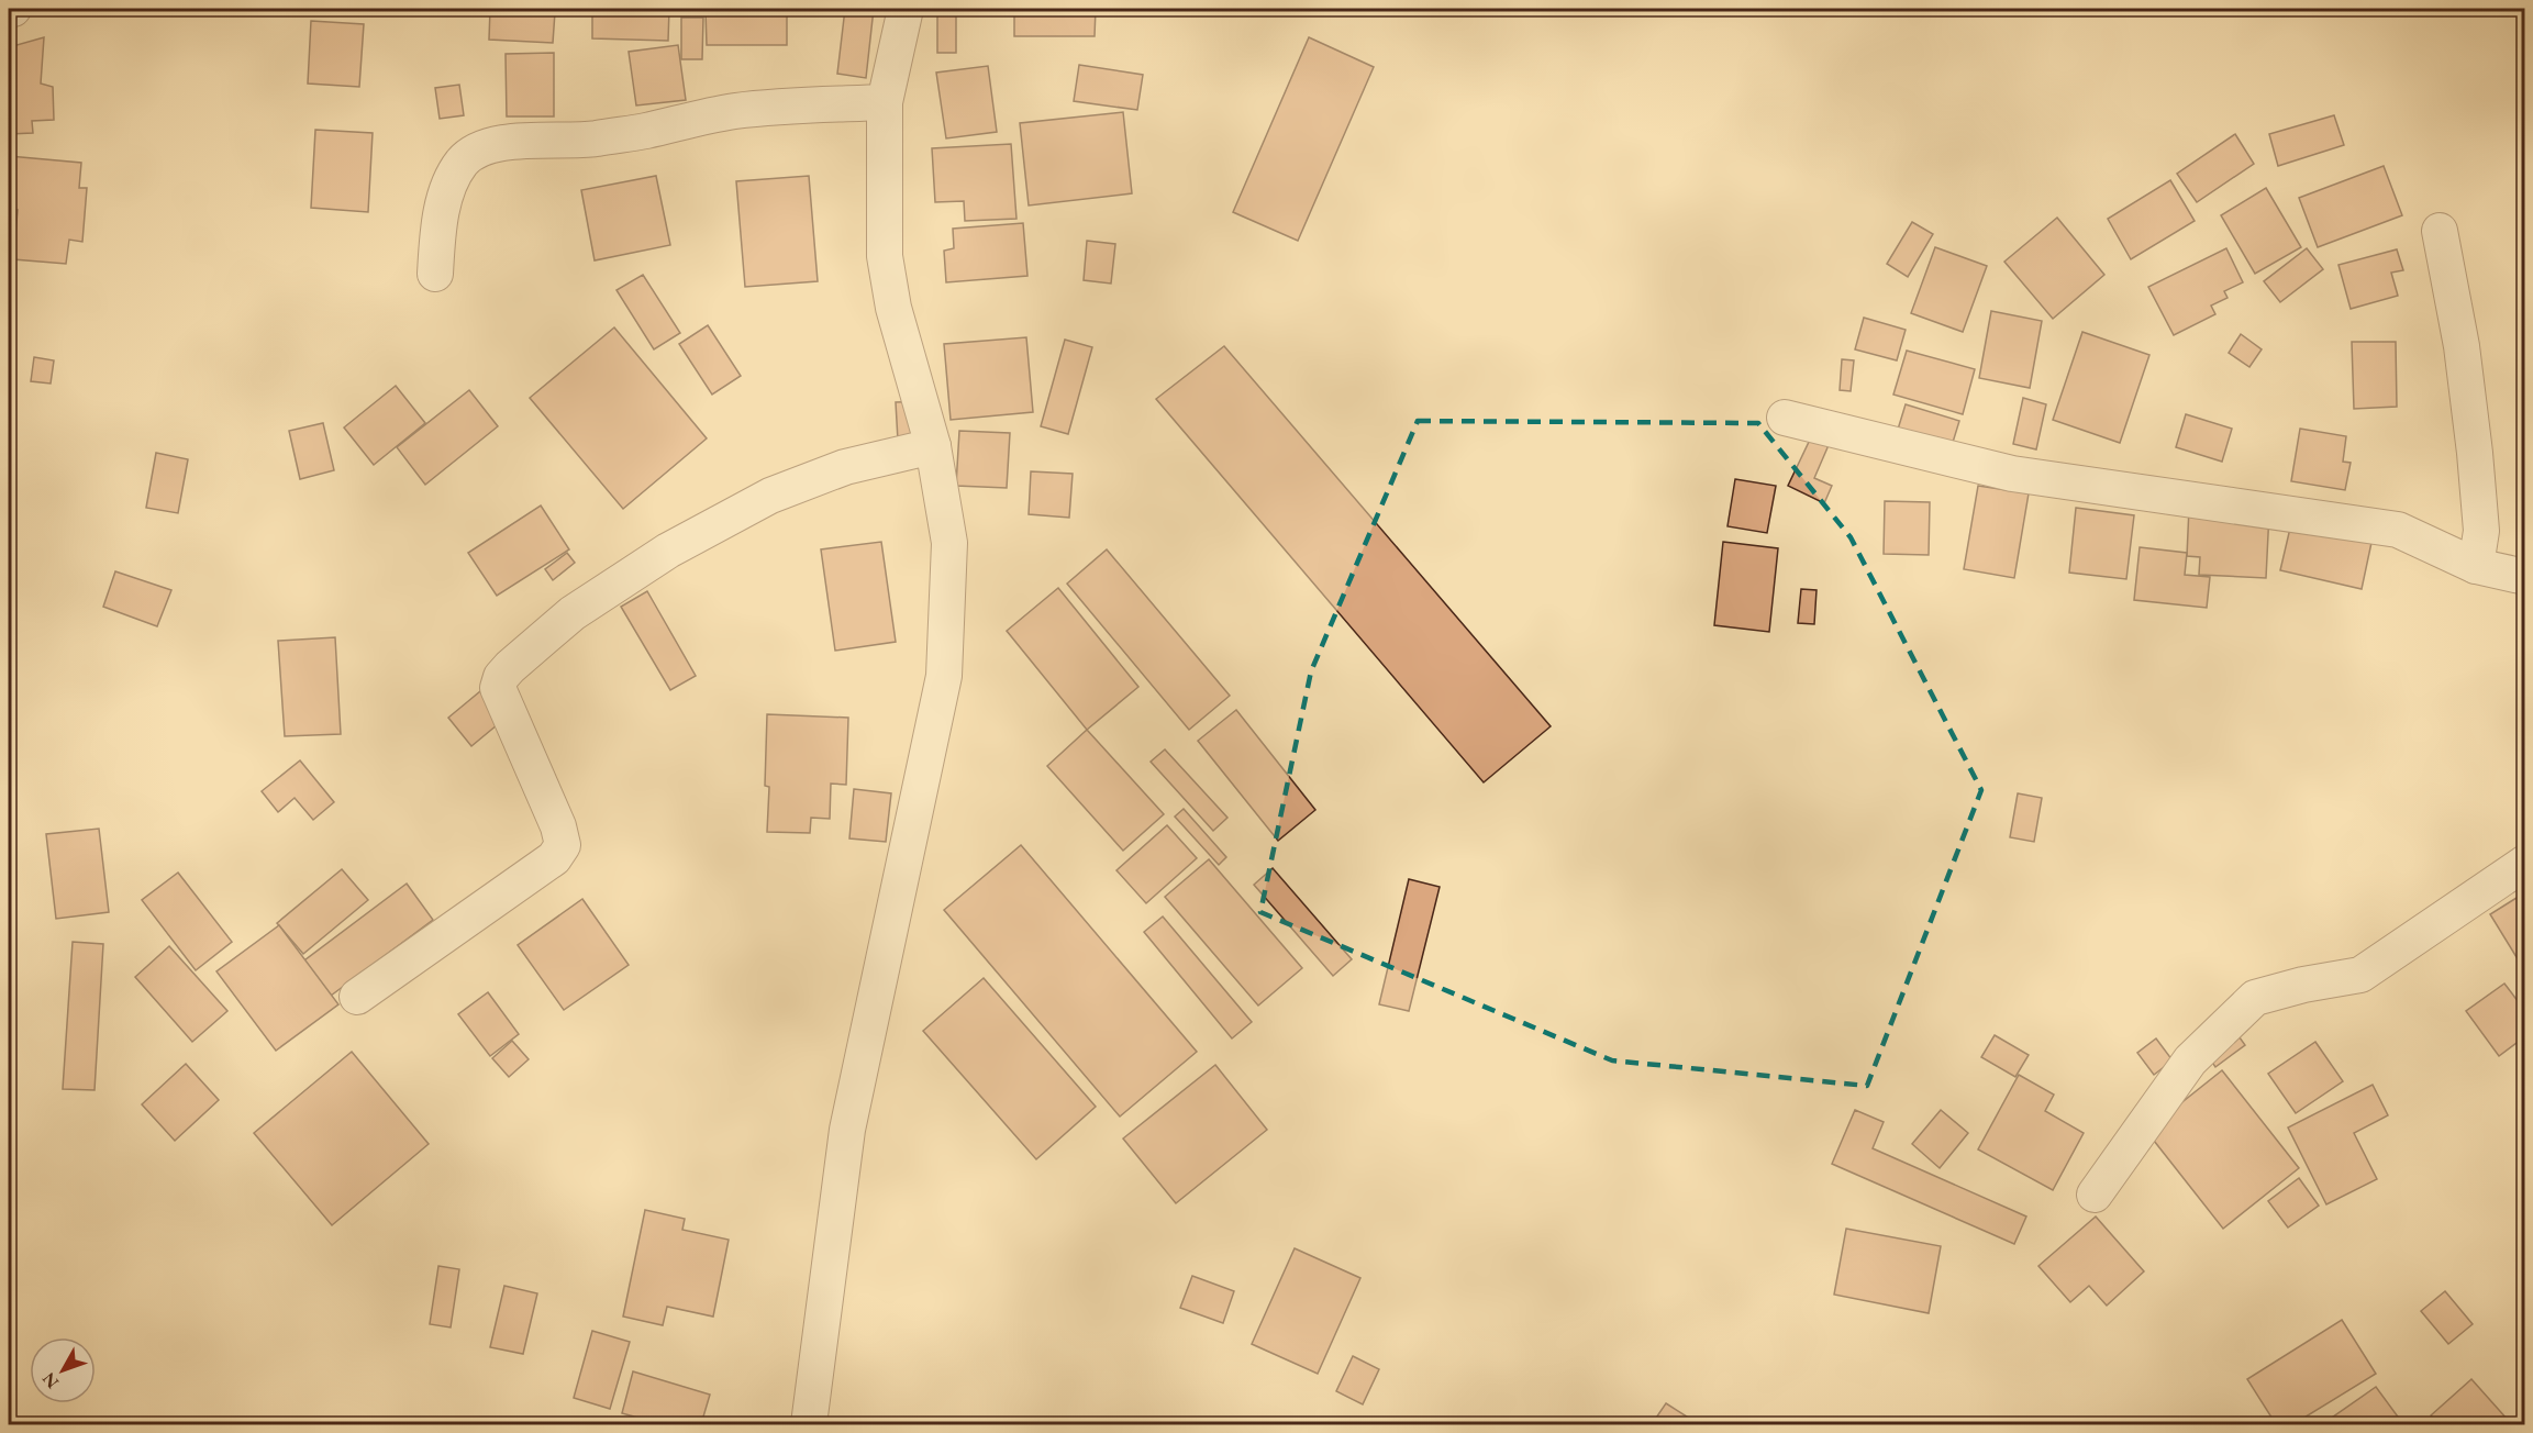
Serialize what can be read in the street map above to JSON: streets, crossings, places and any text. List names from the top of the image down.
{
  "north": "bottom left"
}
